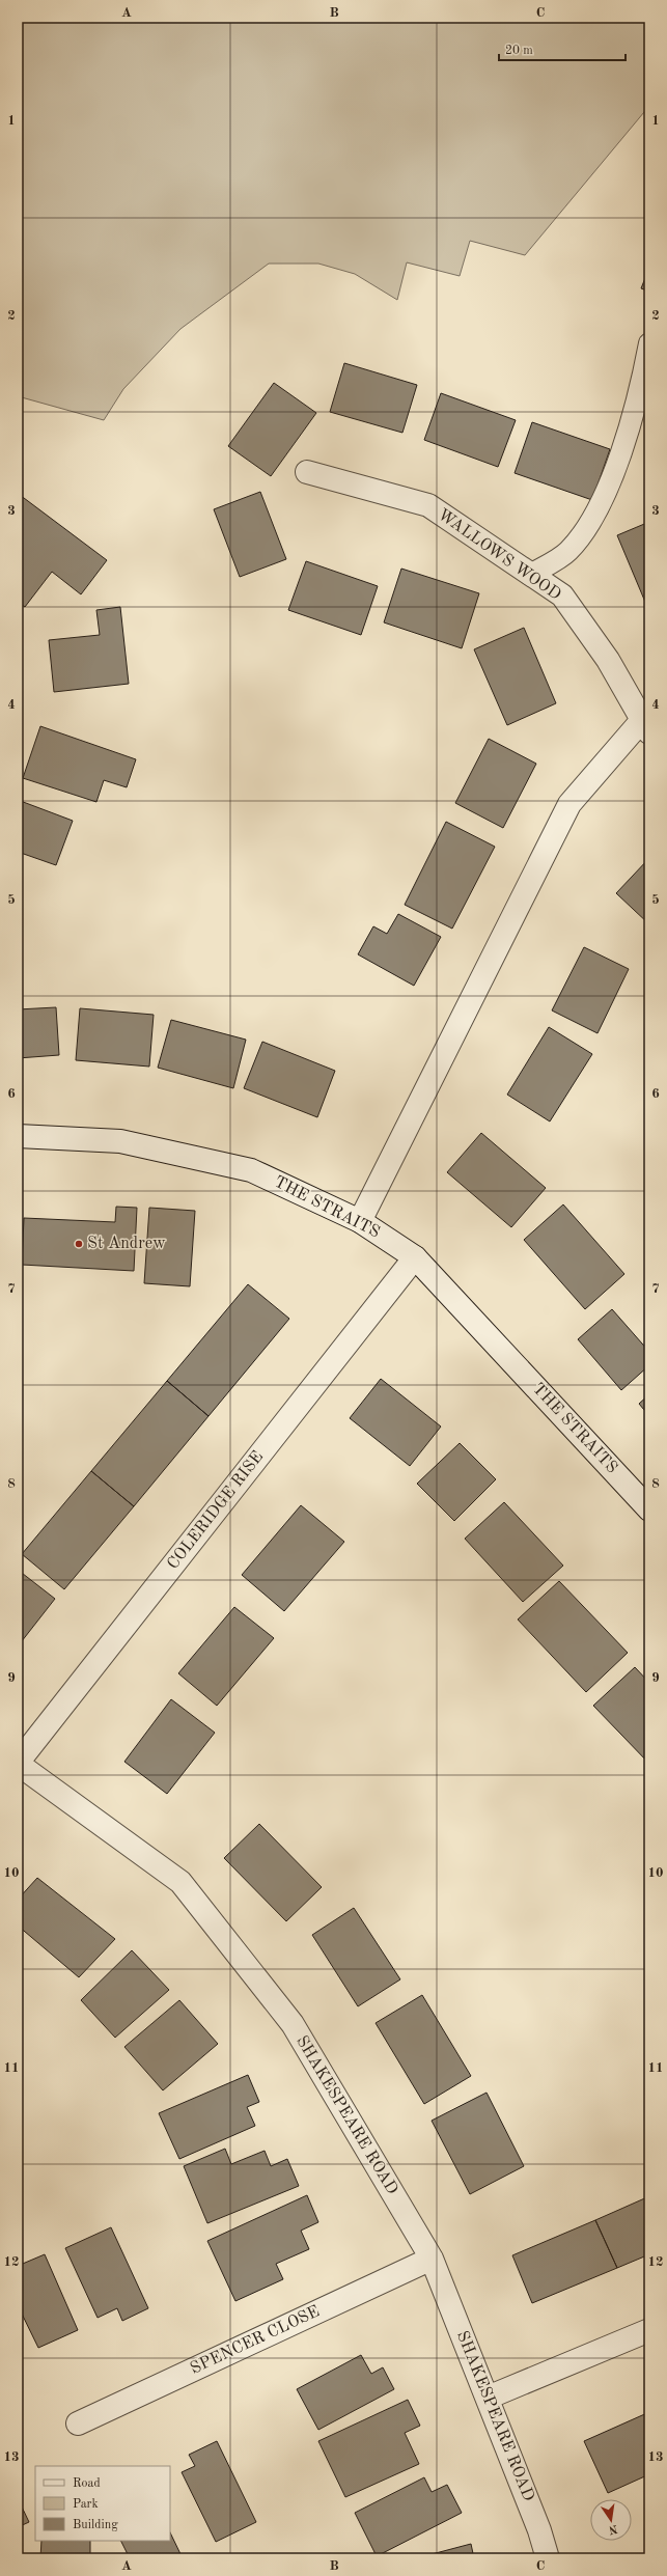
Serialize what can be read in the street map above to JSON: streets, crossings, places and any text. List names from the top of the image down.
{
  "streets": {
    "street": [
      "WALLOWS WOOD",
      "THE STRAITS",
      "COLERIDGE RISE",
      "SHAKESPEARE ROAD",
      "SPENCER CLOSE"
    ]
  },
  "crossings": [
    ["THE STRAITS", "COLERIDGE RISE"],
    ["COLERIDGE RISE", "SHAKESPEARE ROAD"],
    ["SHAKESPEARE ROAD", "SPENCER CLOSE"]
  ],
  "places": ["St Andrew"],
  "legend": ["Road", "Park", "Building"],
  "scale_bar": "20 m",
  "north": "bottom",
  "grid": {
    "columns": ["A", "B", "C"],
    "rows": [
      "1",
      "2",
      "3",
      "4",
      "5",
      "6",
      "7",
      "8",
      "9",
      "10",
      "11",
      "12",
      "13"
    ]
  }
}
